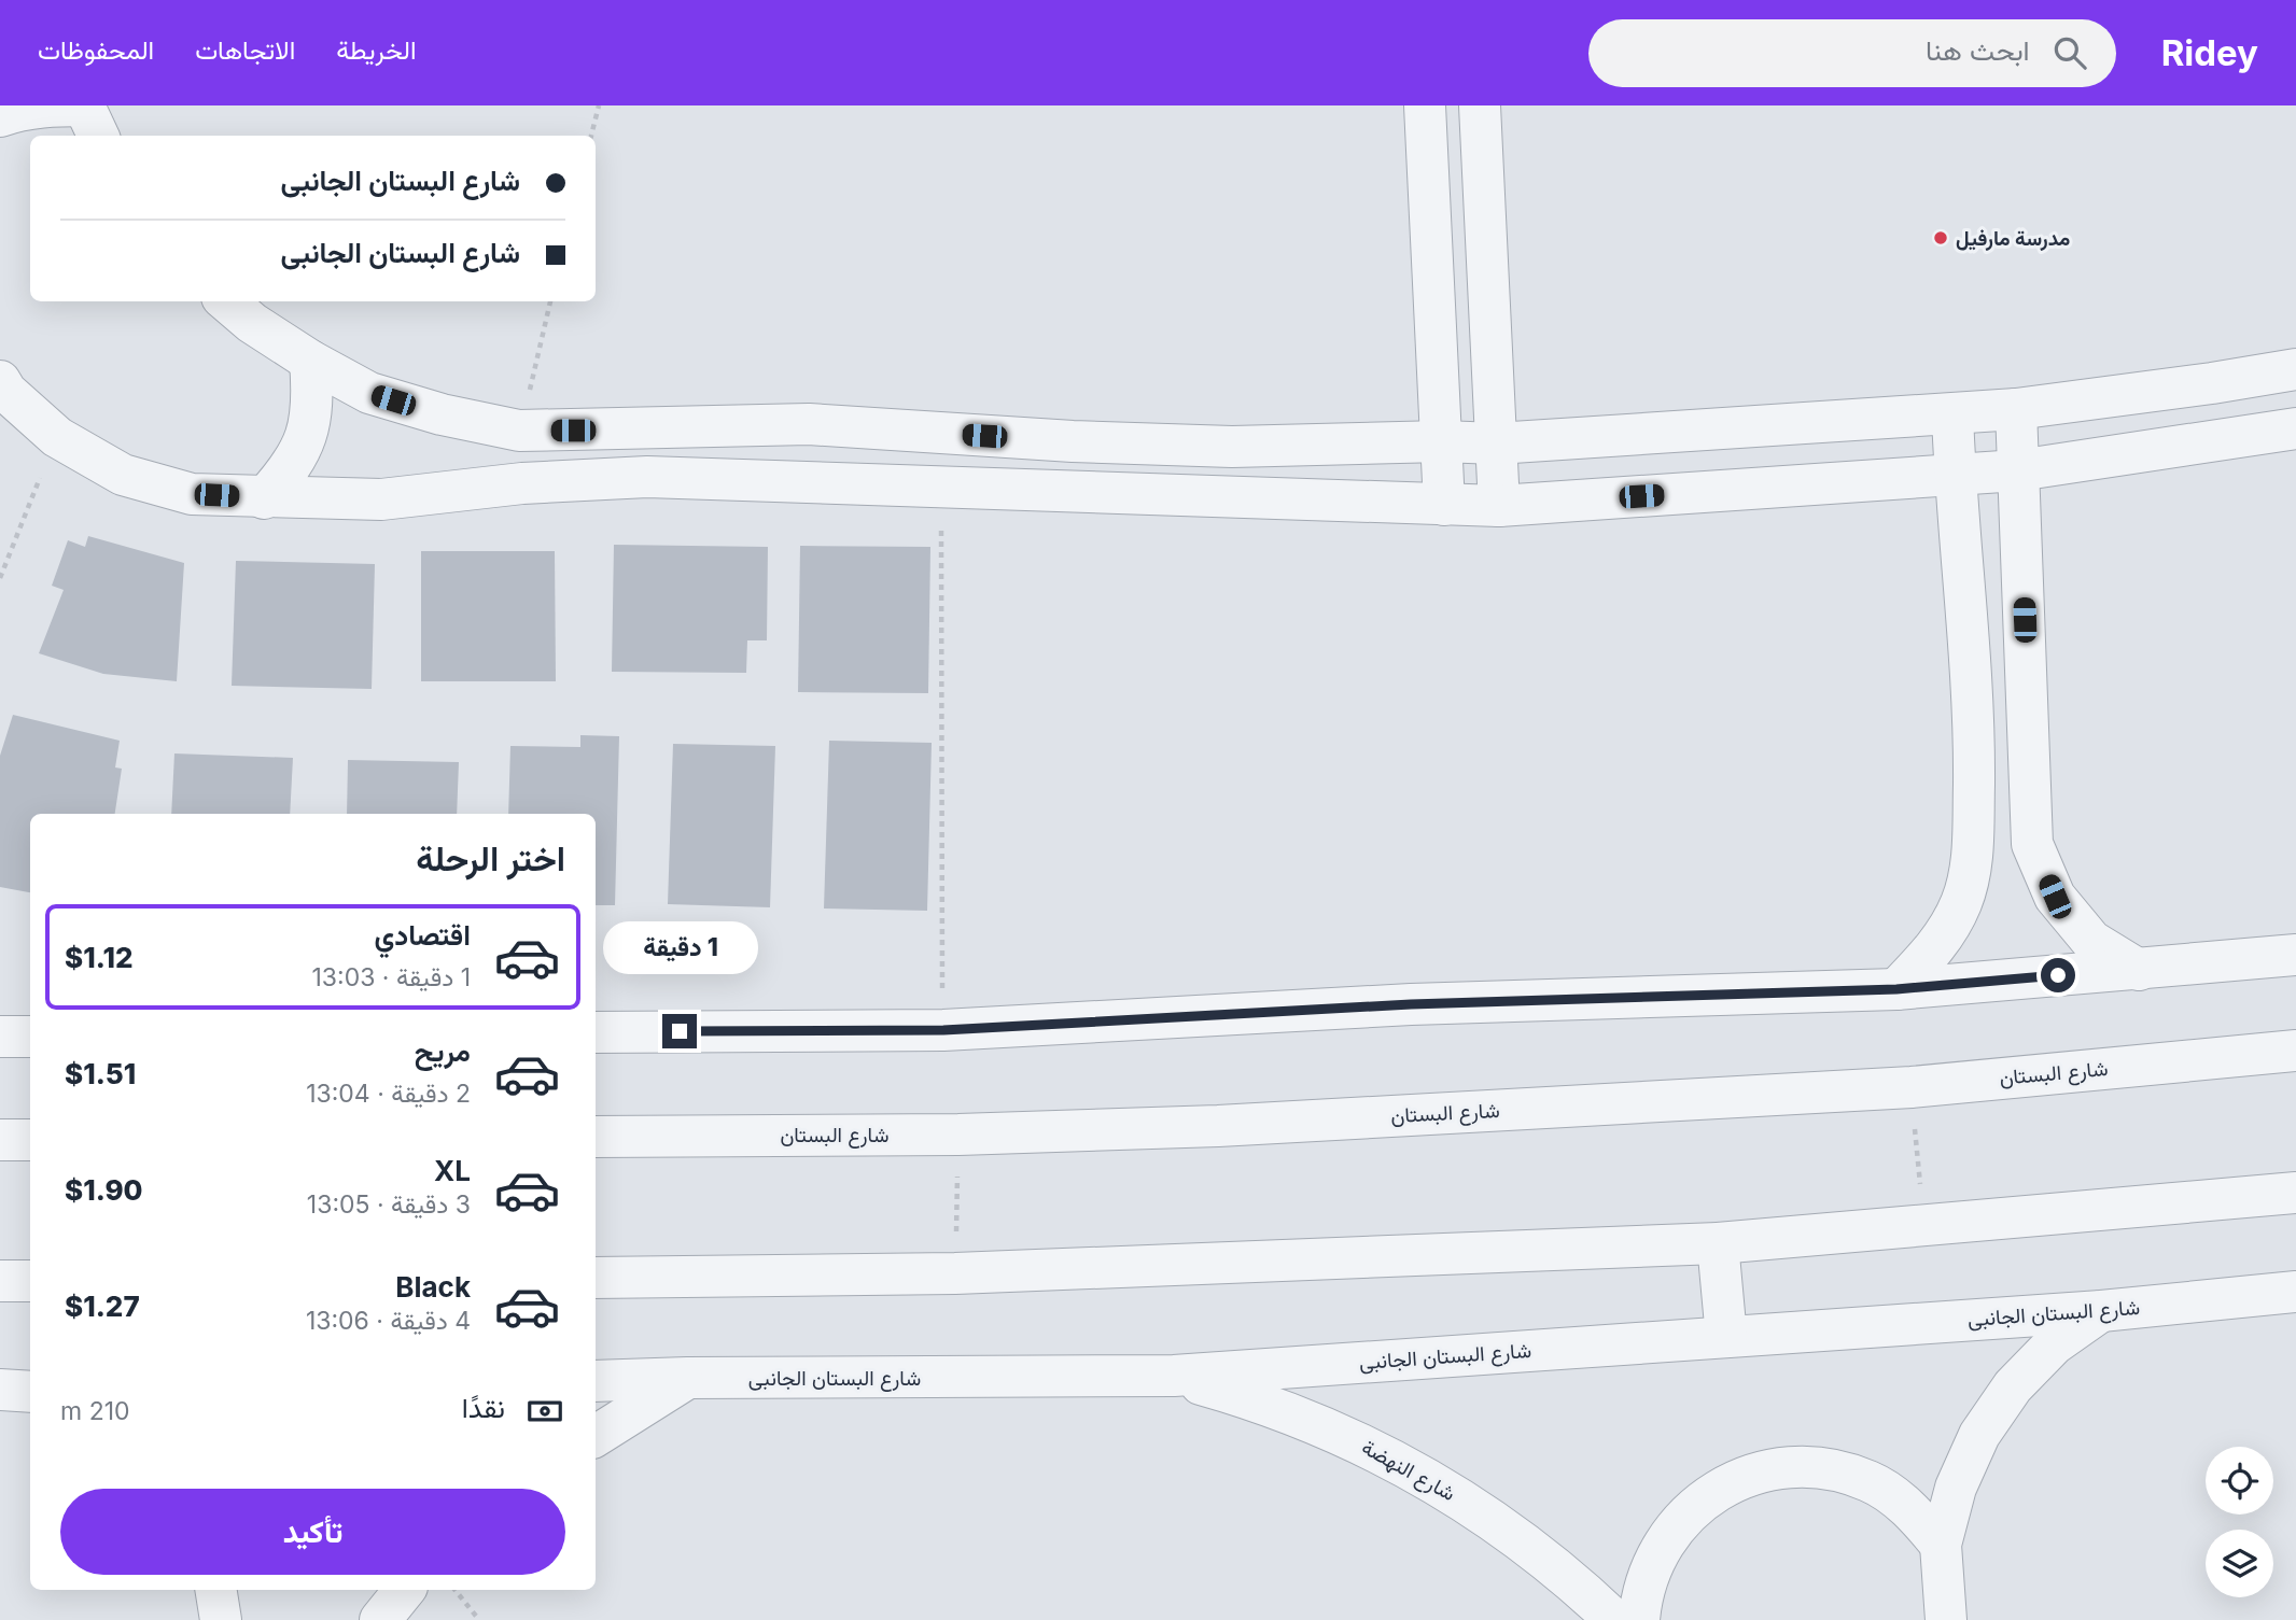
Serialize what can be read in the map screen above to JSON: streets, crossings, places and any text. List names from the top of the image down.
{
  "streets": {
    "street": ["شارع البستان", "شارع البستان الجانبى", "شارع النهضة"]
  },
  "crossings": [
    ["شارع البستان الجانبى", "شارع النهضة"]
  ],
  "places": ["مدرسة مارفيل"],
  "page": {
    "header": "Ridey",
    "search": "ابحث هنا",
    "nav": ["الخريطة", "الاتجاهات", "المحفوظات"],
    "banner": ["شارع البستان الجانبى", "شارع البستان الجانبى"],
    "heading": "اختر الرحلة",
    "list": [
      {
        "name": "اقتصادي",
        "note": "1 دقيقة · 13:03",
        "value": "$1.12"
      },
      {
        "name": "مريح",
        "note": "2 دقيقة · 13:04",
        "value": "$1.51"
      },
      {
        "name": "XL",
        "note": "3 دقيقة · 13:05",
        "value": "$1.90"
      },
      {
        "name": "Black",
        "note": "4 دقيقة · 13:06",
        "value": "$1.27"
      }
    ],
    "bubble": "1 دقيقة",
    "pay": ["نقدًا", "210 m"],
    "buttons": "تأكيد"
  }
}
